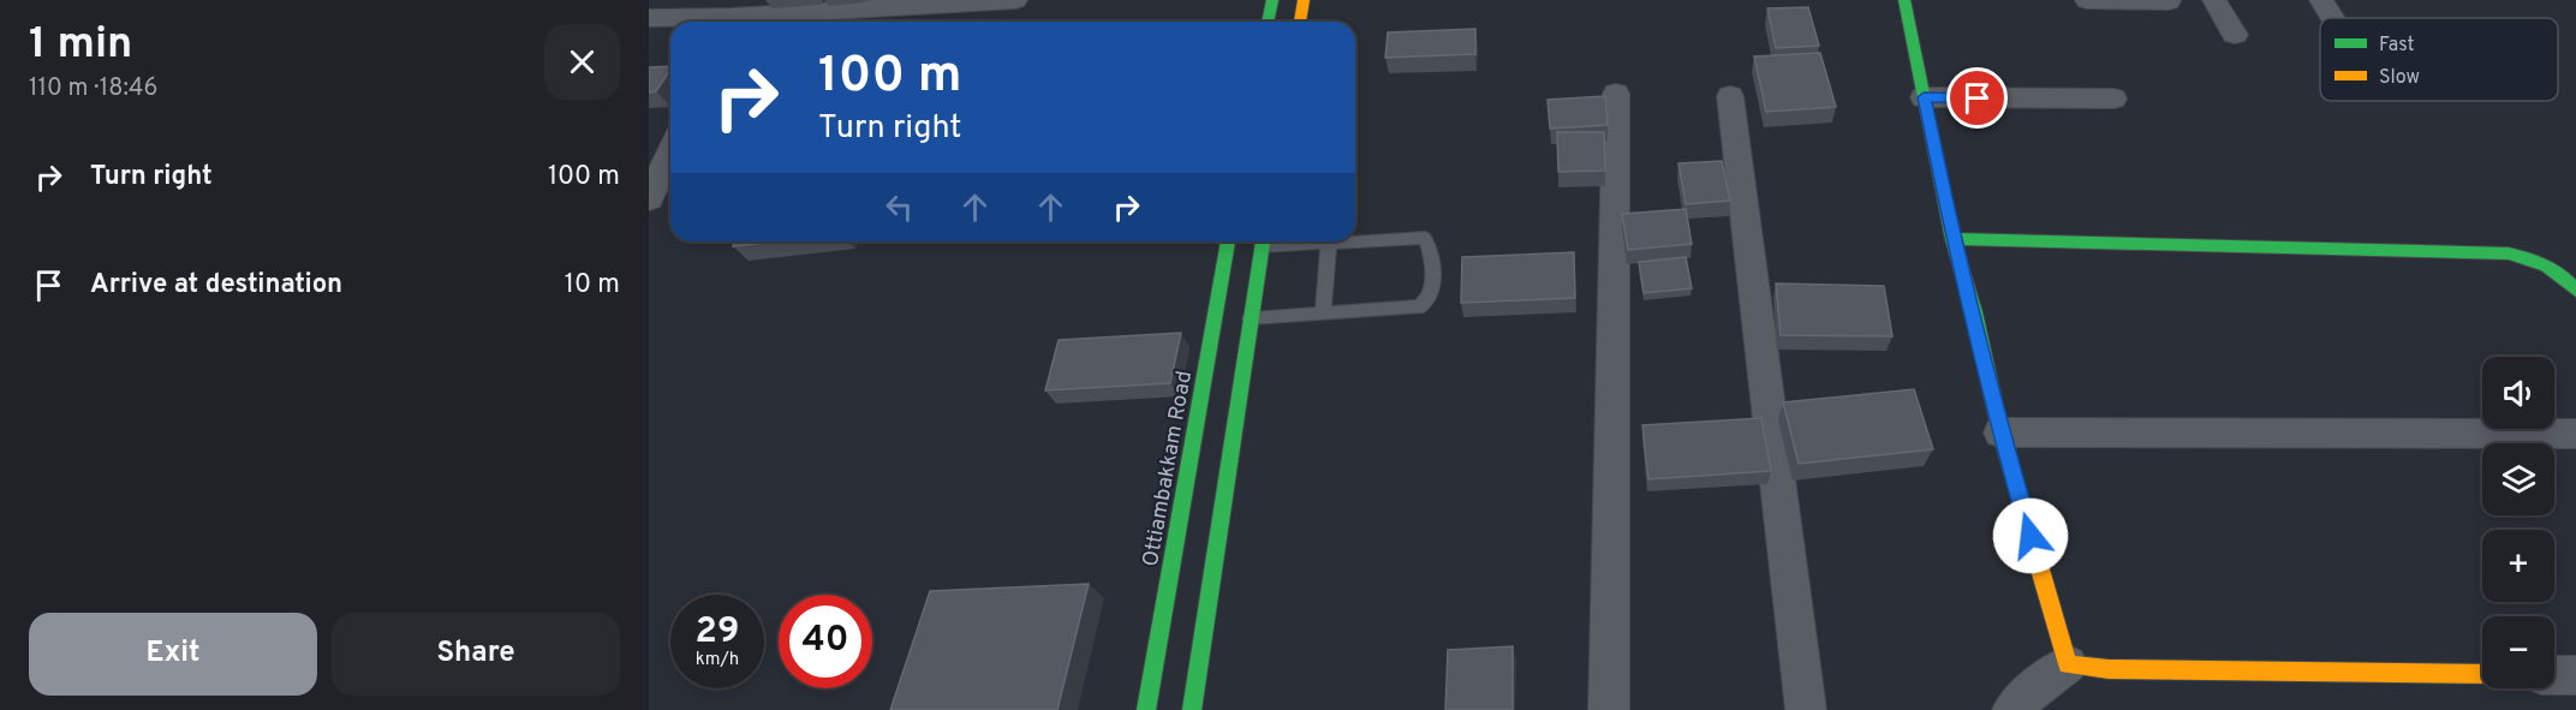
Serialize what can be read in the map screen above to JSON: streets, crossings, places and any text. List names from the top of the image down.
{
  "streets": {
    "street": ["Ottiambakkam Road"]
  },
  "legend": ["Fast", "Slow"],
  "page": {
    "heading": ["1 min", "110 m · 18:46"],
    "turn": ["100 m", "Turn right"],
    "list": [
      {
        "name": "Turn right",
        "value": "100 m"
      },
      {
        "name": "Arrive at destination",
        "value": "10 m"
      }
    ],
    "map_buttons": ["+", "−"],
    "speed": "29 km/h",
    "limit": "40",
    "buttons": ["Exit", "Share"]
  }
}
